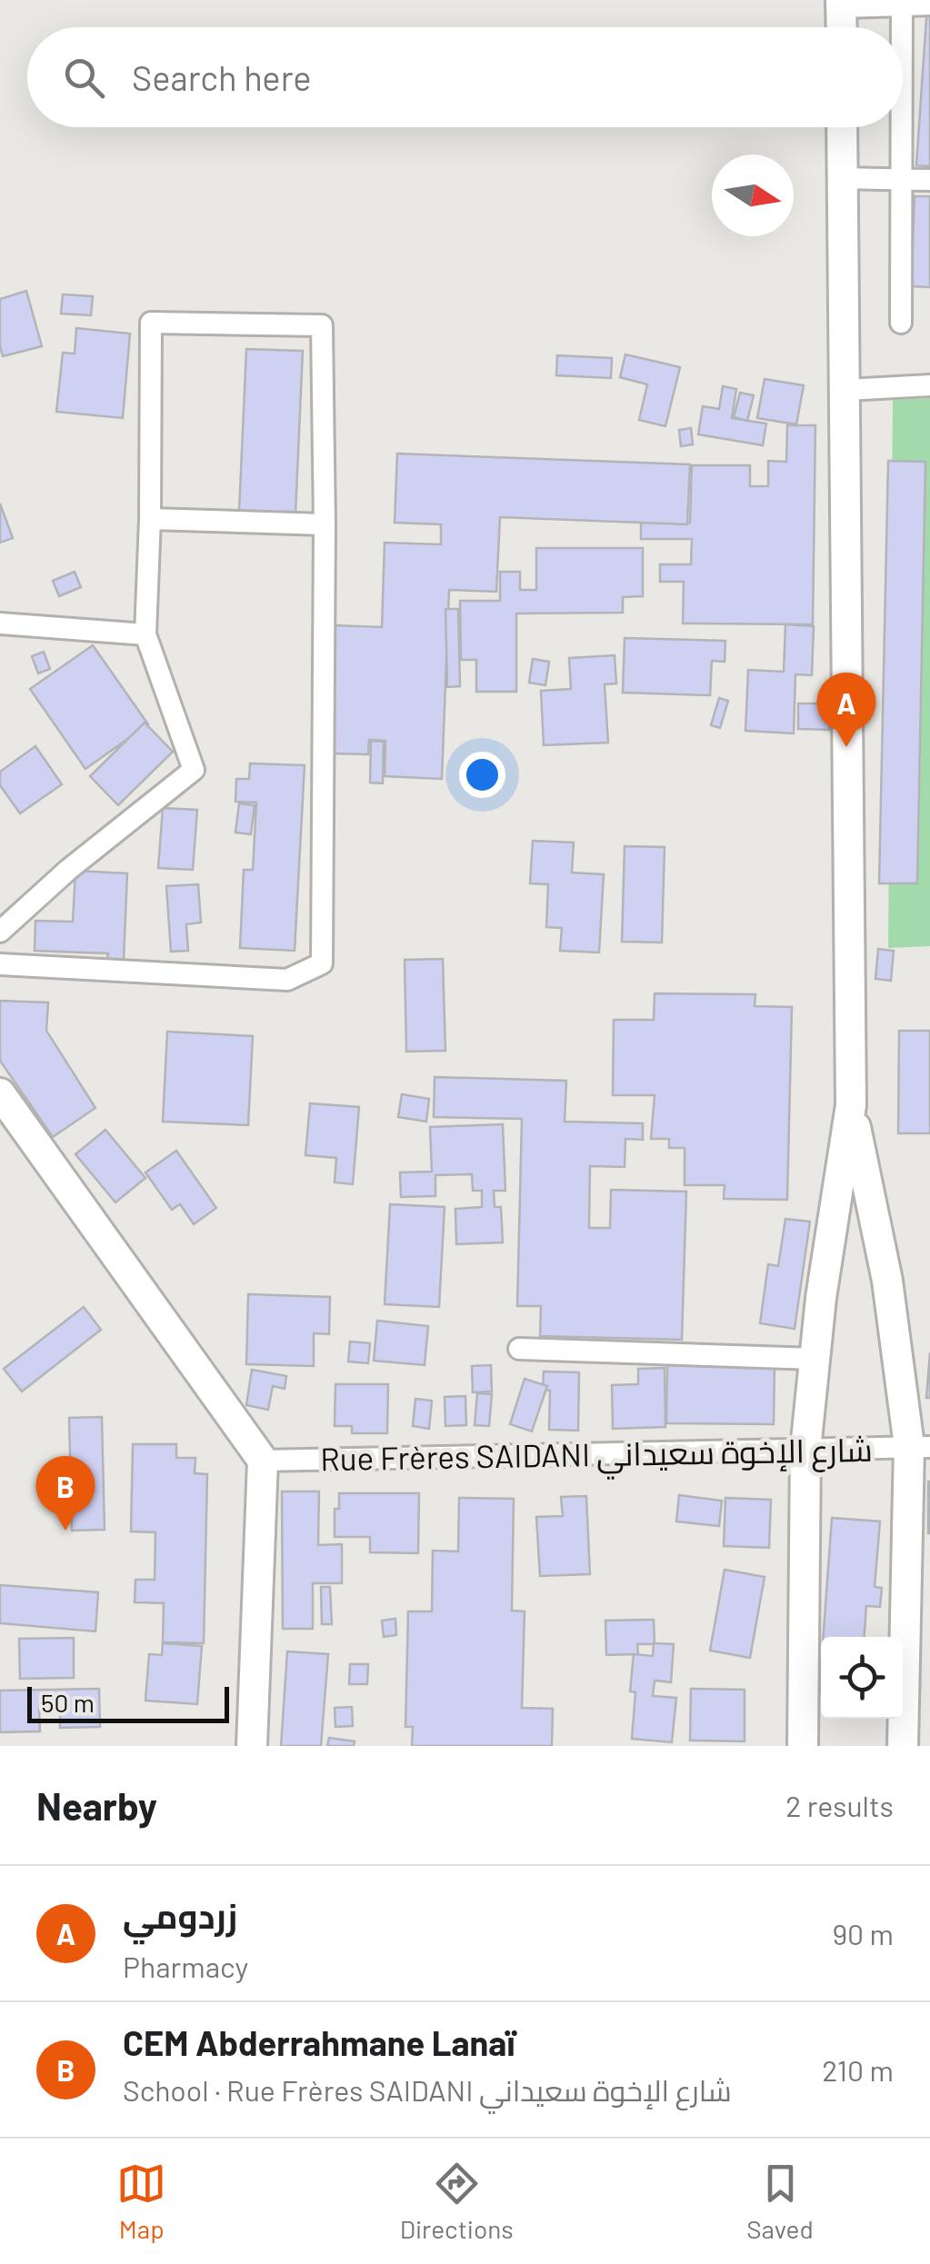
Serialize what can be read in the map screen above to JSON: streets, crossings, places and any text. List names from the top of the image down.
{
  "streets": {
    "street": ["Rue Frères SAIDANI شارع الإخوة سعيداني"]
  },
  "scale_bar": "50 m",
  "north": "right",
  "page": {
    "search": "Search here",
    "pins": ["A", "B"],
    "scale": "50 m",
    "heading": ["Nearby", "2 results"],
    "list": [
      {
        "mark": "A",
        "name": "زردومي",
        "note": "Pharmacy",
        "value": "90 m"
      },
      {
        "mark": "B",
        "name": "CEM Abderrahmane Lanaï",
        "note": "School · Rue Frères SAIDANI شارع الإخوة سعيداني",
        "value": "210 m"
      }
    ],
    "nav": ["Map", "Directions", "Saved"]
  }
}
